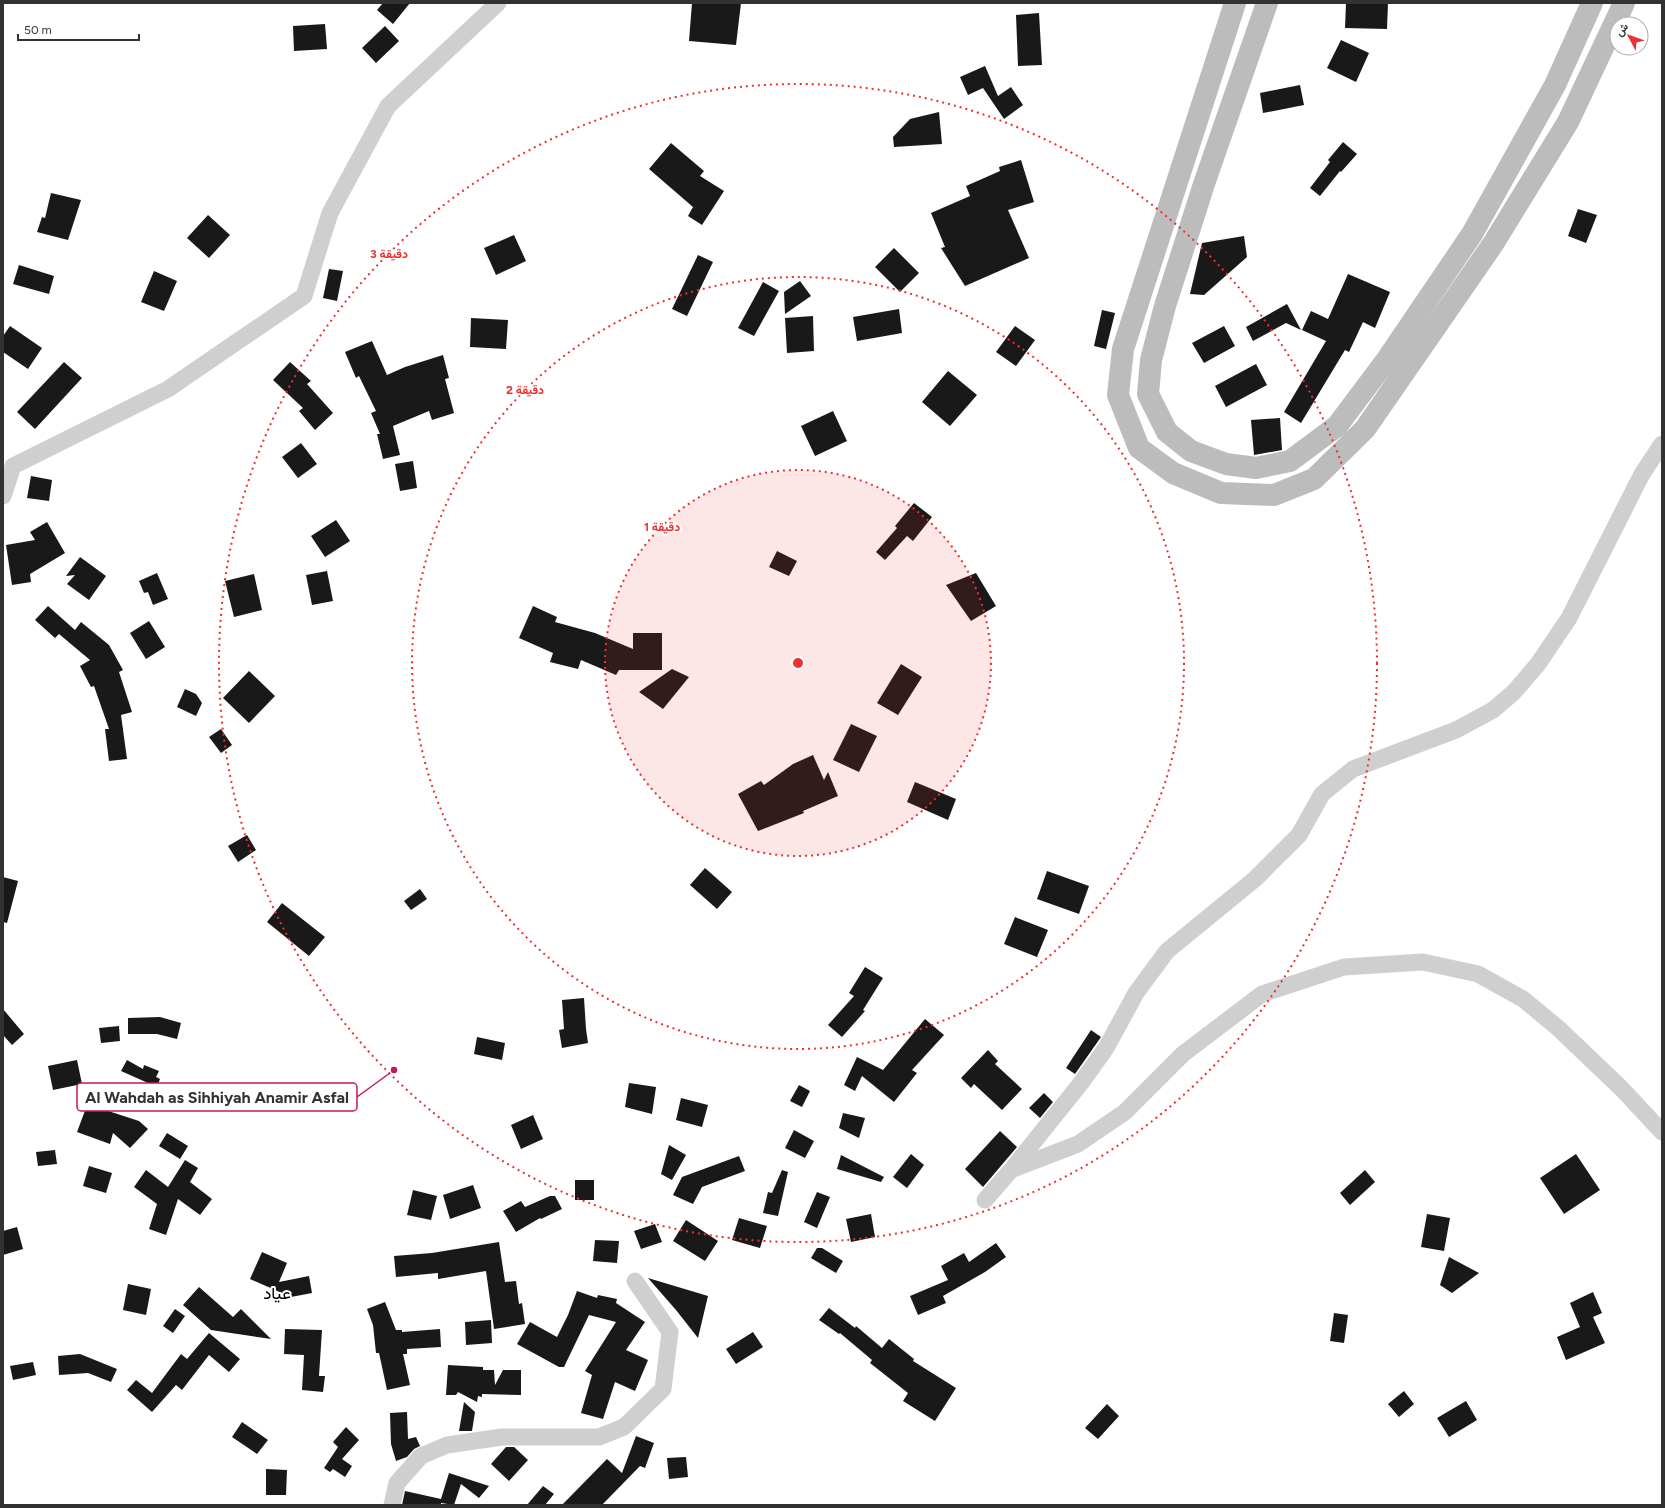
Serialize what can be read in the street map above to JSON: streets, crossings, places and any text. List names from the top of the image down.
{
  "districts": ["عياد"],
  "places": ["Al Wahdah as Sihhiyah Anamir Asfal"],
  "scale_bar": "50 m",
  "north": "top left",
  "rings": ["3 دقيقة", "2 دقيقة", "1 دقيقة"]
}
